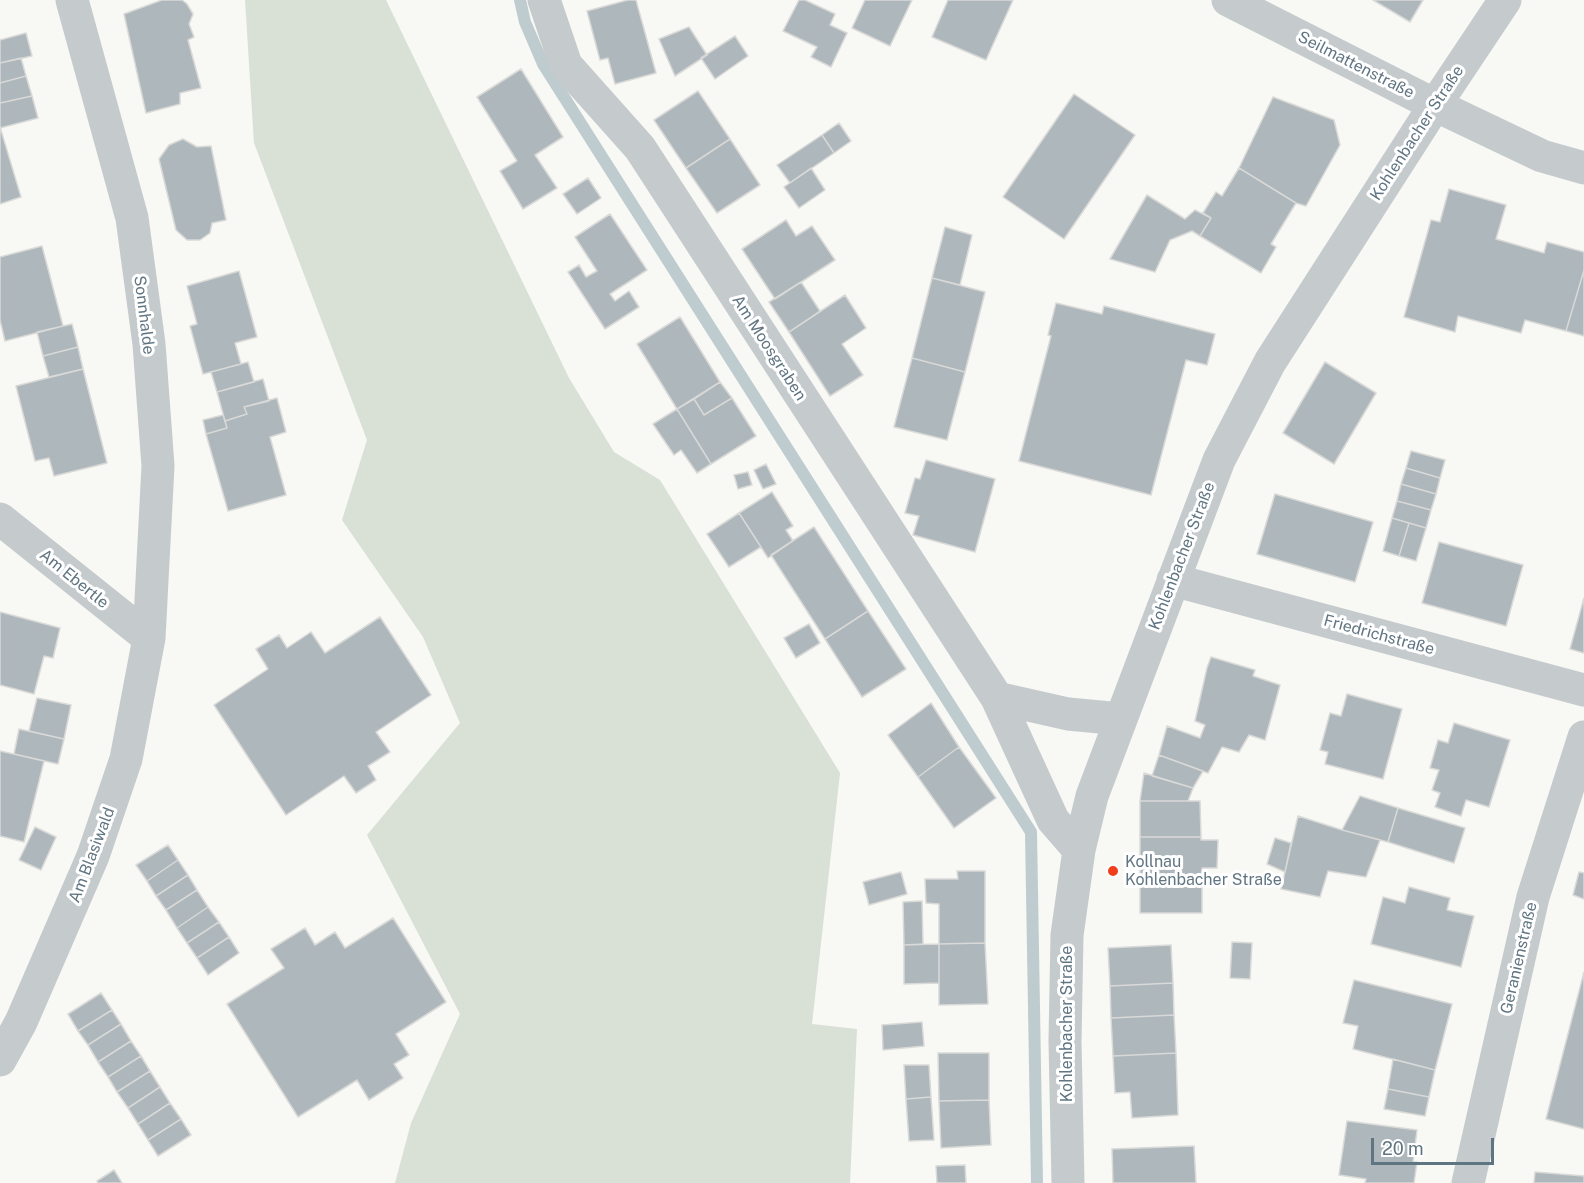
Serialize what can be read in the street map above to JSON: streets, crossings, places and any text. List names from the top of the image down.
{
  "streets": {
    "street": [
      "Seilmattenstraße",
      "Kohlenbacher Straße",
      "Sonnhalde",
      "Am Moosgraben",
      "Am Ebertle",
      "Friedrichstraße",
      "Am Blasiwald",
      "Geranienstraße"
    ]
  },
  "crossings": [
    ["Seilmattenstraße", "Kohlenbacher Straße"],
    ["Kohlenbacher Straße", "Am Moosgraben"],
    ["Kohlenbacher Straße", "Friedrichstraße"],
    ["Sonnhalde", "Am Ebertle"],
    ["Sonnhalde", "Am Blasiwald"],
    ["Am Ebertle", "Am Blasiwald"]
  ],
  "places": ["Kollnau Kohlenbacher Straße"],
  "scale_bar": "20 m"
}
